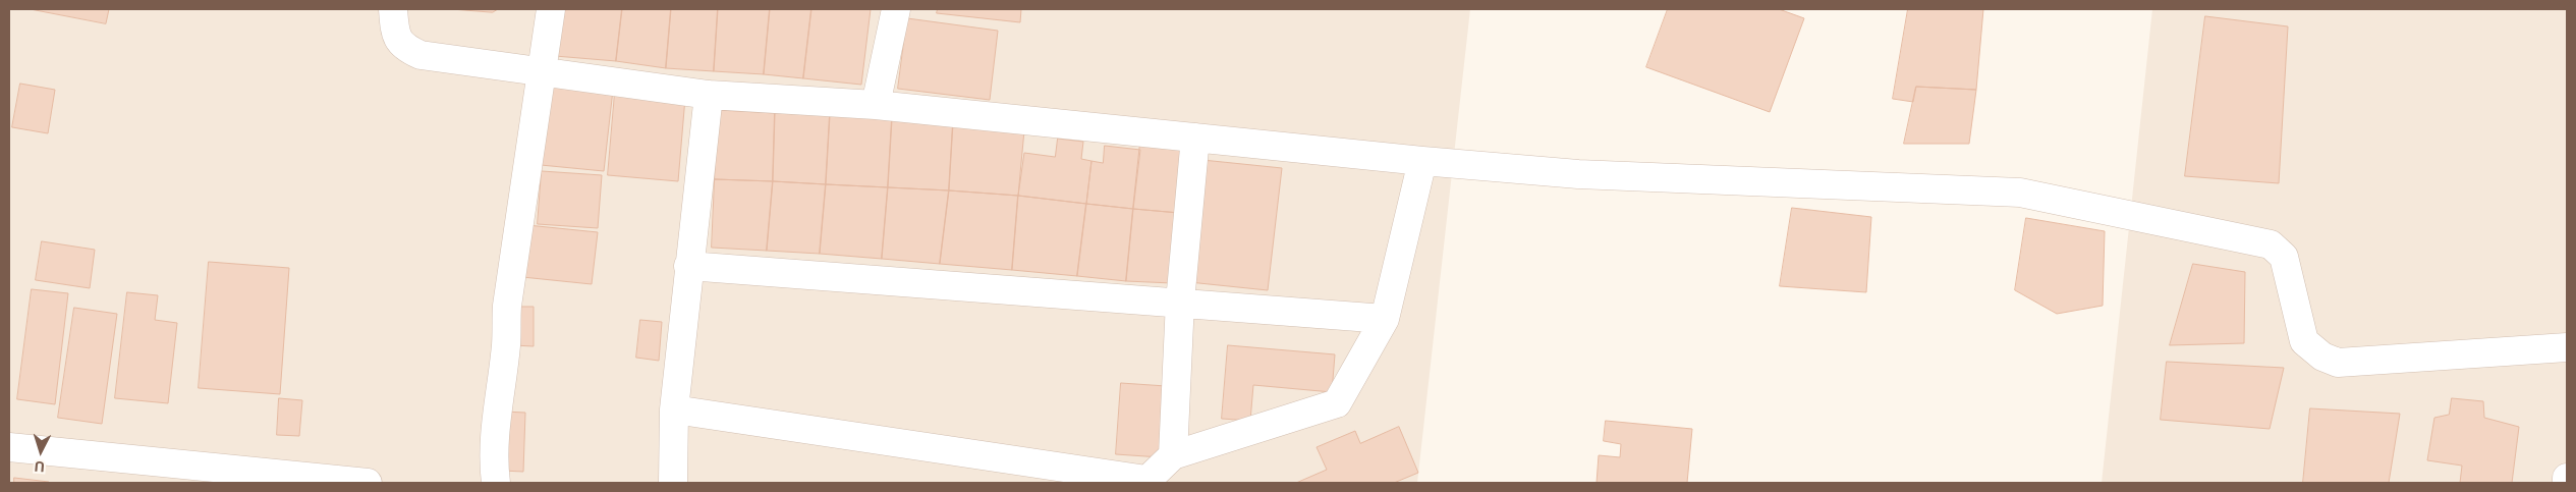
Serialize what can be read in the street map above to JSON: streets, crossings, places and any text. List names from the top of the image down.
{
  "north": "bottom"
}
